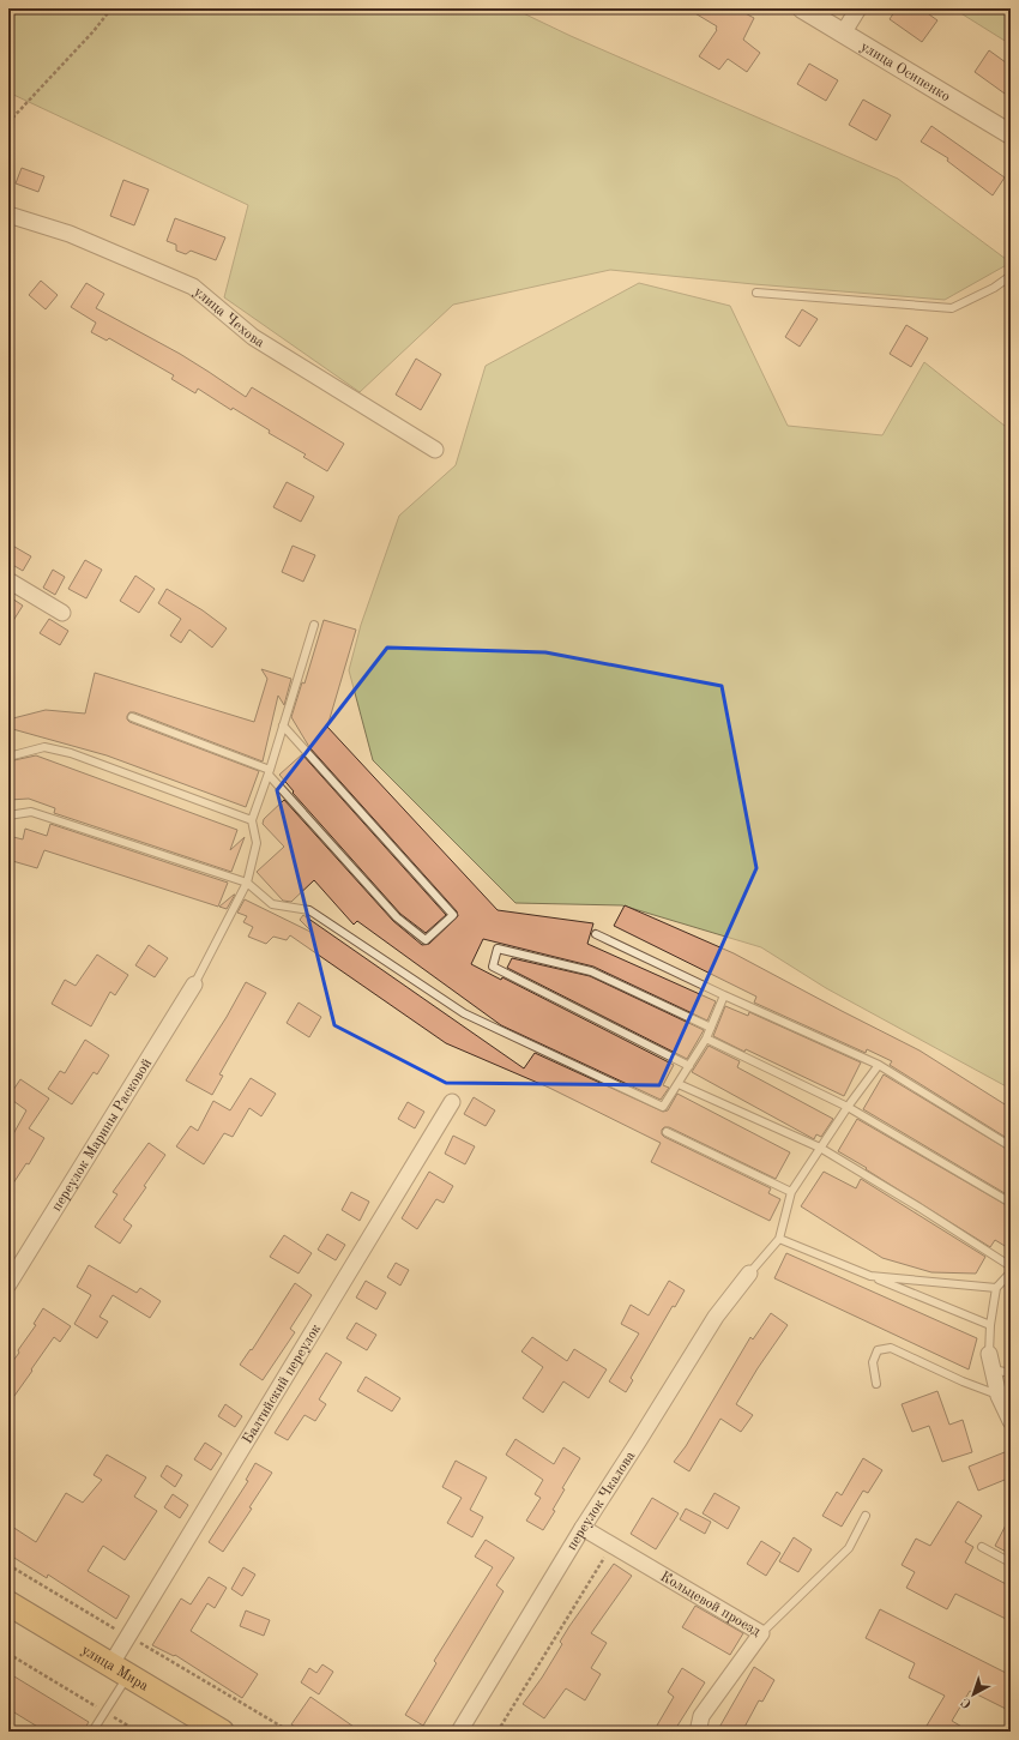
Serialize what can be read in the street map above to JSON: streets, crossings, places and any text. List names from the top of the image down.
{
  "streets": {
    "main road": ["улица Мира"],
    "street": [
      "улица Осипенко",
      "улица Чехова",
      "переулок Марины Расковой",
      "Балтийский переулок",
      "переулок Чкалова",
      "Кольцевой проезд"
    ]
  },
  "crossings": [
    ["Балтийский переулок", "улица Мира"],
    ["переулок Чкалова", "Кольцевой проезд"]
  ],
  "north": "bottom left"
}
